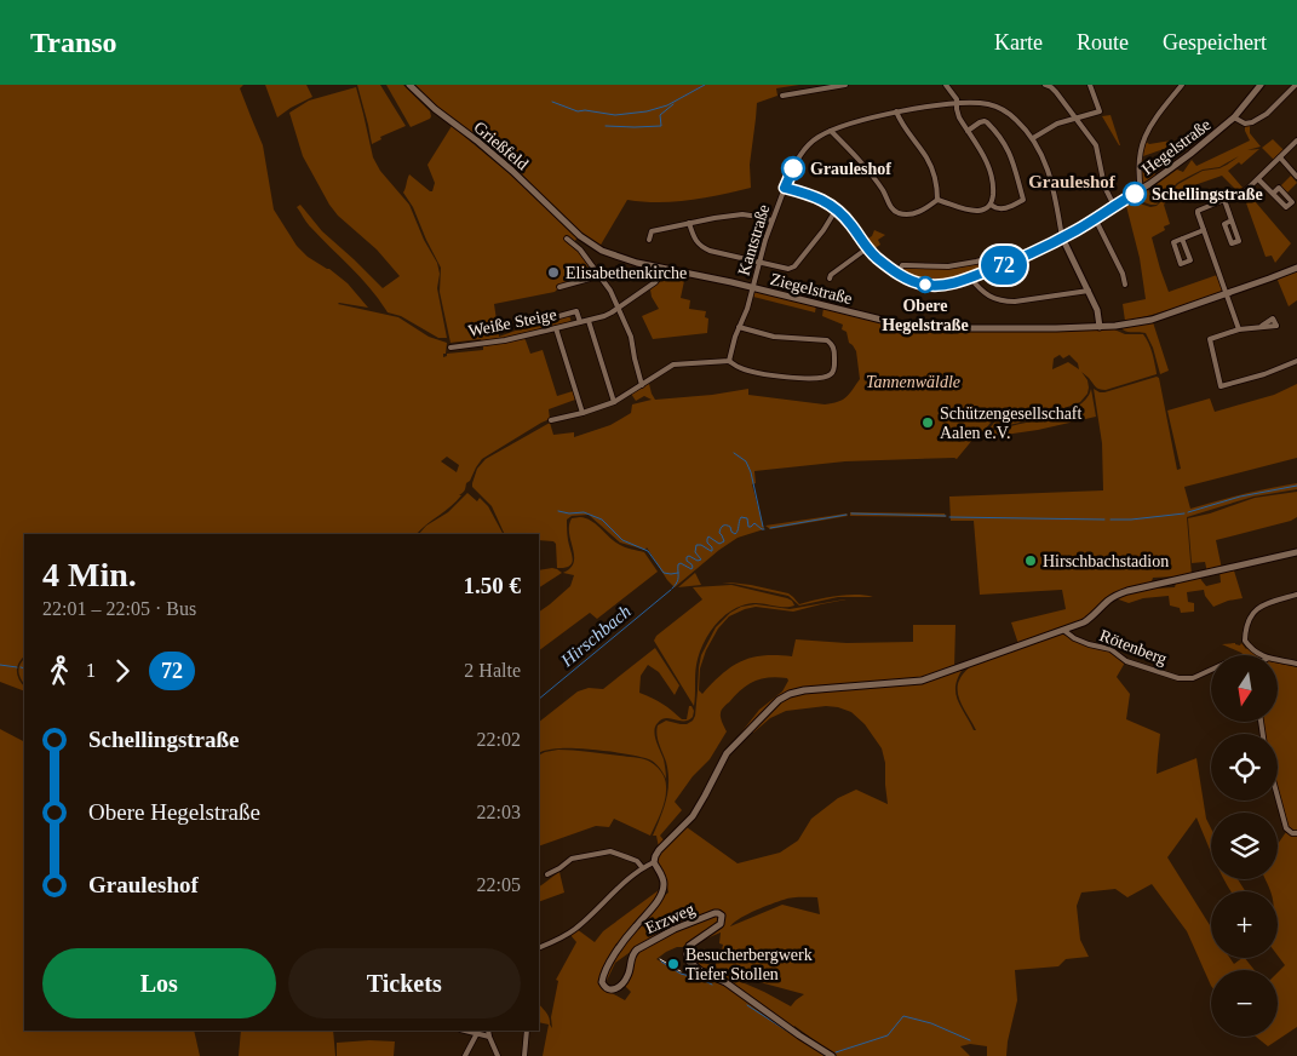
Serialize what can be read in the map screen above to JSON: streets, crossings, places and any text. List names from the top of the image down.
{
  "streets": {
    "street": [
      "Grießfeld",
      "Hegelstraße",
      "Kantstraße",
      "Ziegelstraße",
      "Weiße Steige",
      "Rötenberg",
      "Erzweg"
    ]
  },
  "crossings": [
    ["Grießfeld", "Ziegelstraße"],
    ["Hegelstraße", "Kantstraße"],
    ["Kantstraße", "Ziegelstraße"],
    ["Ziegelstraße", "Weiße Steige"]
  ],
  "districts": ["Grauleshof"],
  "water": ["Hirschbach"],
  "parks": ["Tannenwäldle"],
  "places": [
    "Grauleshof",
    "Schellingstraße",
    "Elisabethenkirche",
    "Obere Hegelstraße",
    "Schützengesellschaft Aalen e.V.",
    "Hirschbachstadion",
    "Besucherbergwerk Tiefer Stollen"
  ],
  "lines": ["bus line 72"],
  "north": "bottom",
  "page": {
    "header": "Transo",
    "nav": ["Karte", "Route", "Gespeichert"],
    "on_map": "72",
    "heading": ["4 Min.", "22:01 – 22:05 · Bus", "1.50 €"],
    "legs": ["1", "72", "2 Halte"],
    "map_buttons": ["+", "−"],
    "list": [
      {
        "name": "Schellingstraße",
        "value": "22:02"
      },
      {
        "name": "Obere Hegelstraße",
        "value": "22:03"
      },
      {
        "name": "Grauleshof",
        "value": "22:05"
      }
    ],
    "buttons": ["Los", "Tickets"]
  }
}
